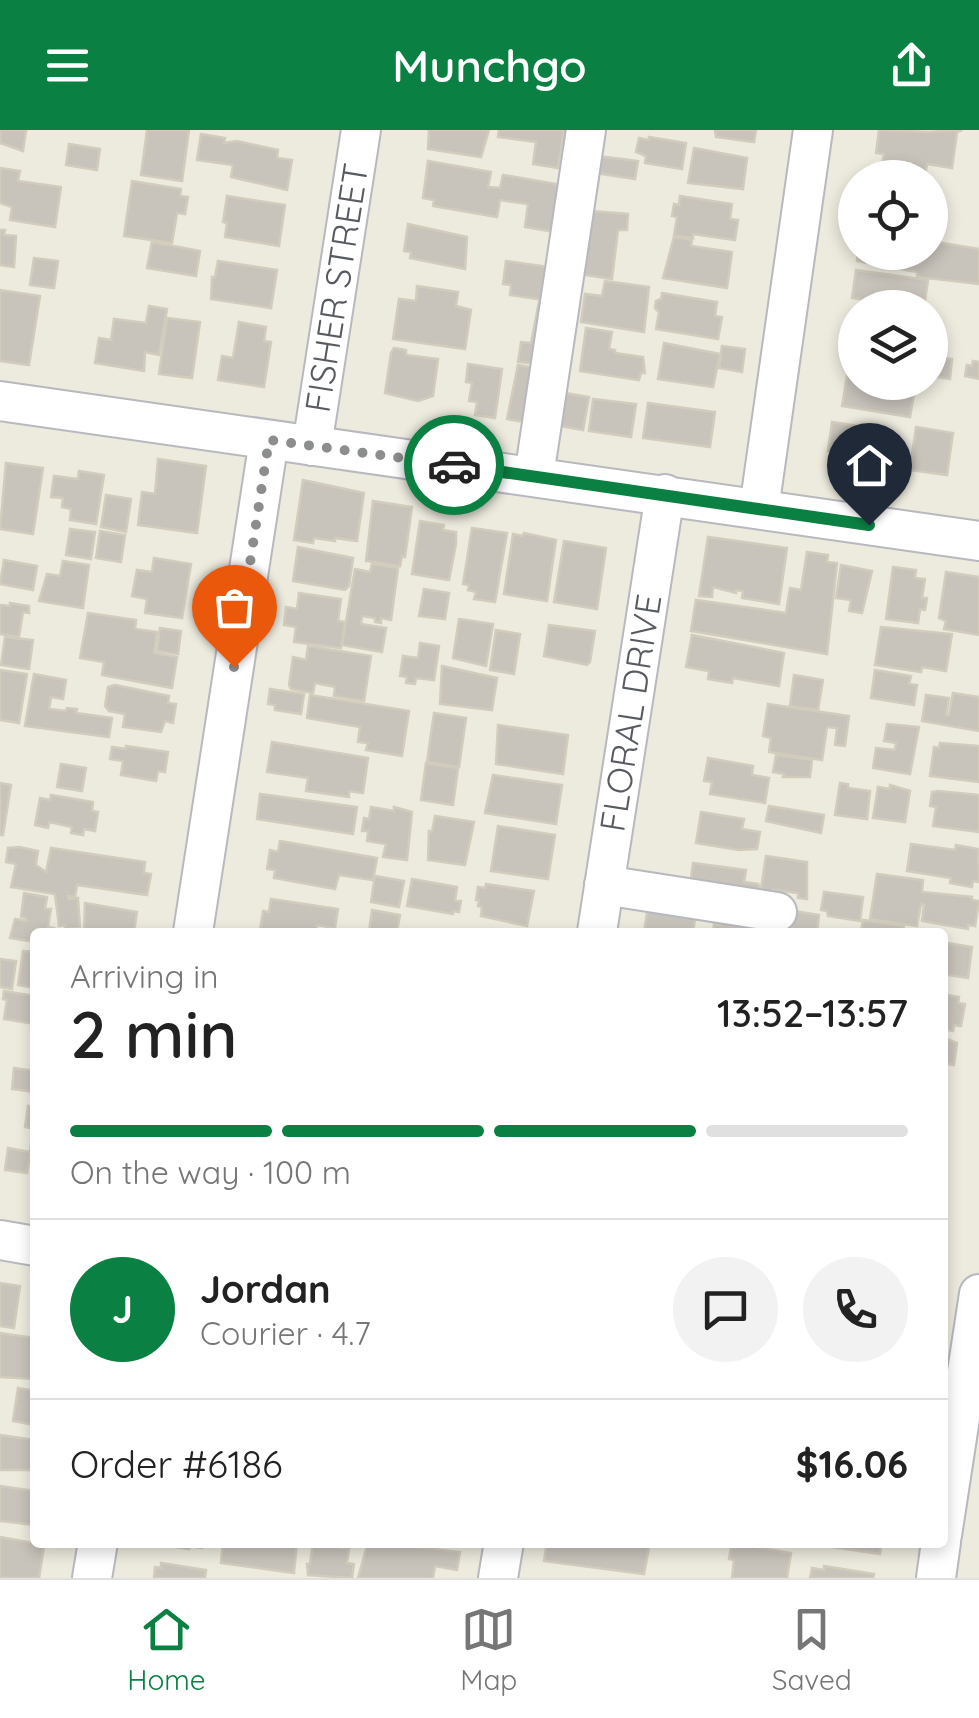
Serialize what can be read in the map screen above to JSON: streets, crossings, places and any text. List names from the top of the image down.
{
  "streets": {
    "street": ["FISHER STREET", "FLORAL DRIVE"]
  },
  "page": {
    "header": "Munchgo",
    "heading": ["2 min", "Arriving in", "13:52–13:57"],
    "panel": [
      "Jordan",
      "Courier · 4.7",
      "Order #6186",
      "$16.06"
    ],
    "bar": "On the way · 100 m",
    "round": "J",
    "tabs": ["Home", "Map", "Saved"]
  }
}
